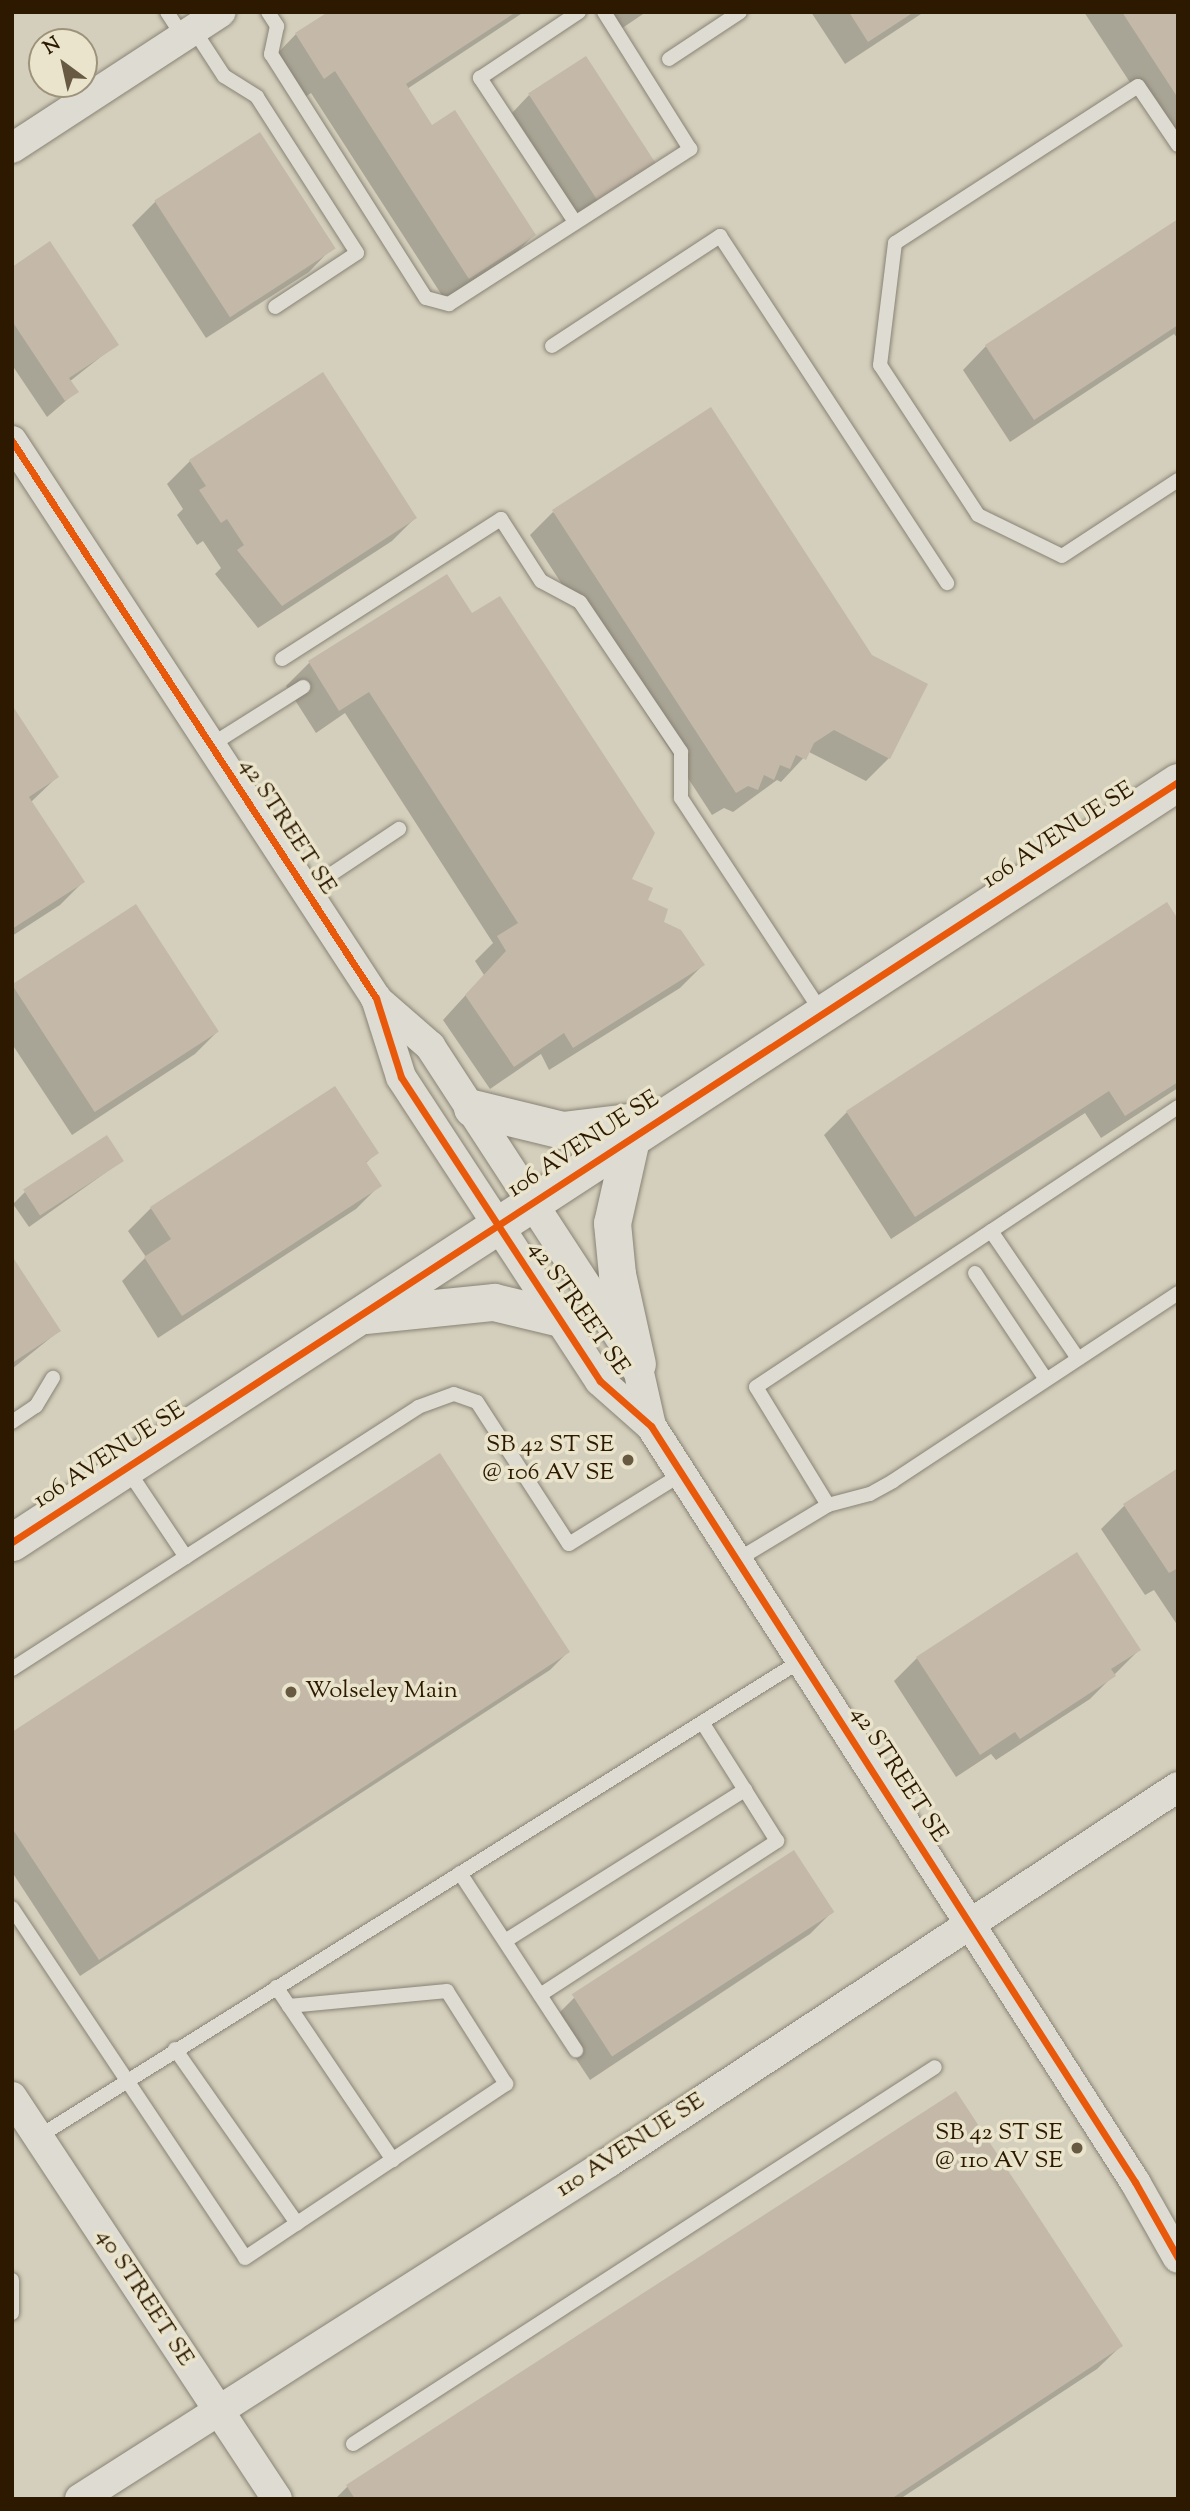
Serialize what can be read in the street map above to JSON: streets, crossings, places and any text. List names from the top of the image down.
{
  "streets": {
    "street": [
      "42 STREET SE",
      "106 AVENUE SE",
      "110 AVENUE SE",
      "40 STREET SE"
    ]
  },
  "crossings": [
    ["42 STREET SE", "106 AVENUE SE"],
    ["42 STREET SE", "110 AVENUE SE"],
    ["110 AVENUE SE", "40 STREET SE"]
  ],
  "places": ["SB 42 ST SE @ 106 AV SE", "Wolseley Main", "SB 42 ST SE @ 110 AV SE"],
  "north": "top left"
}
